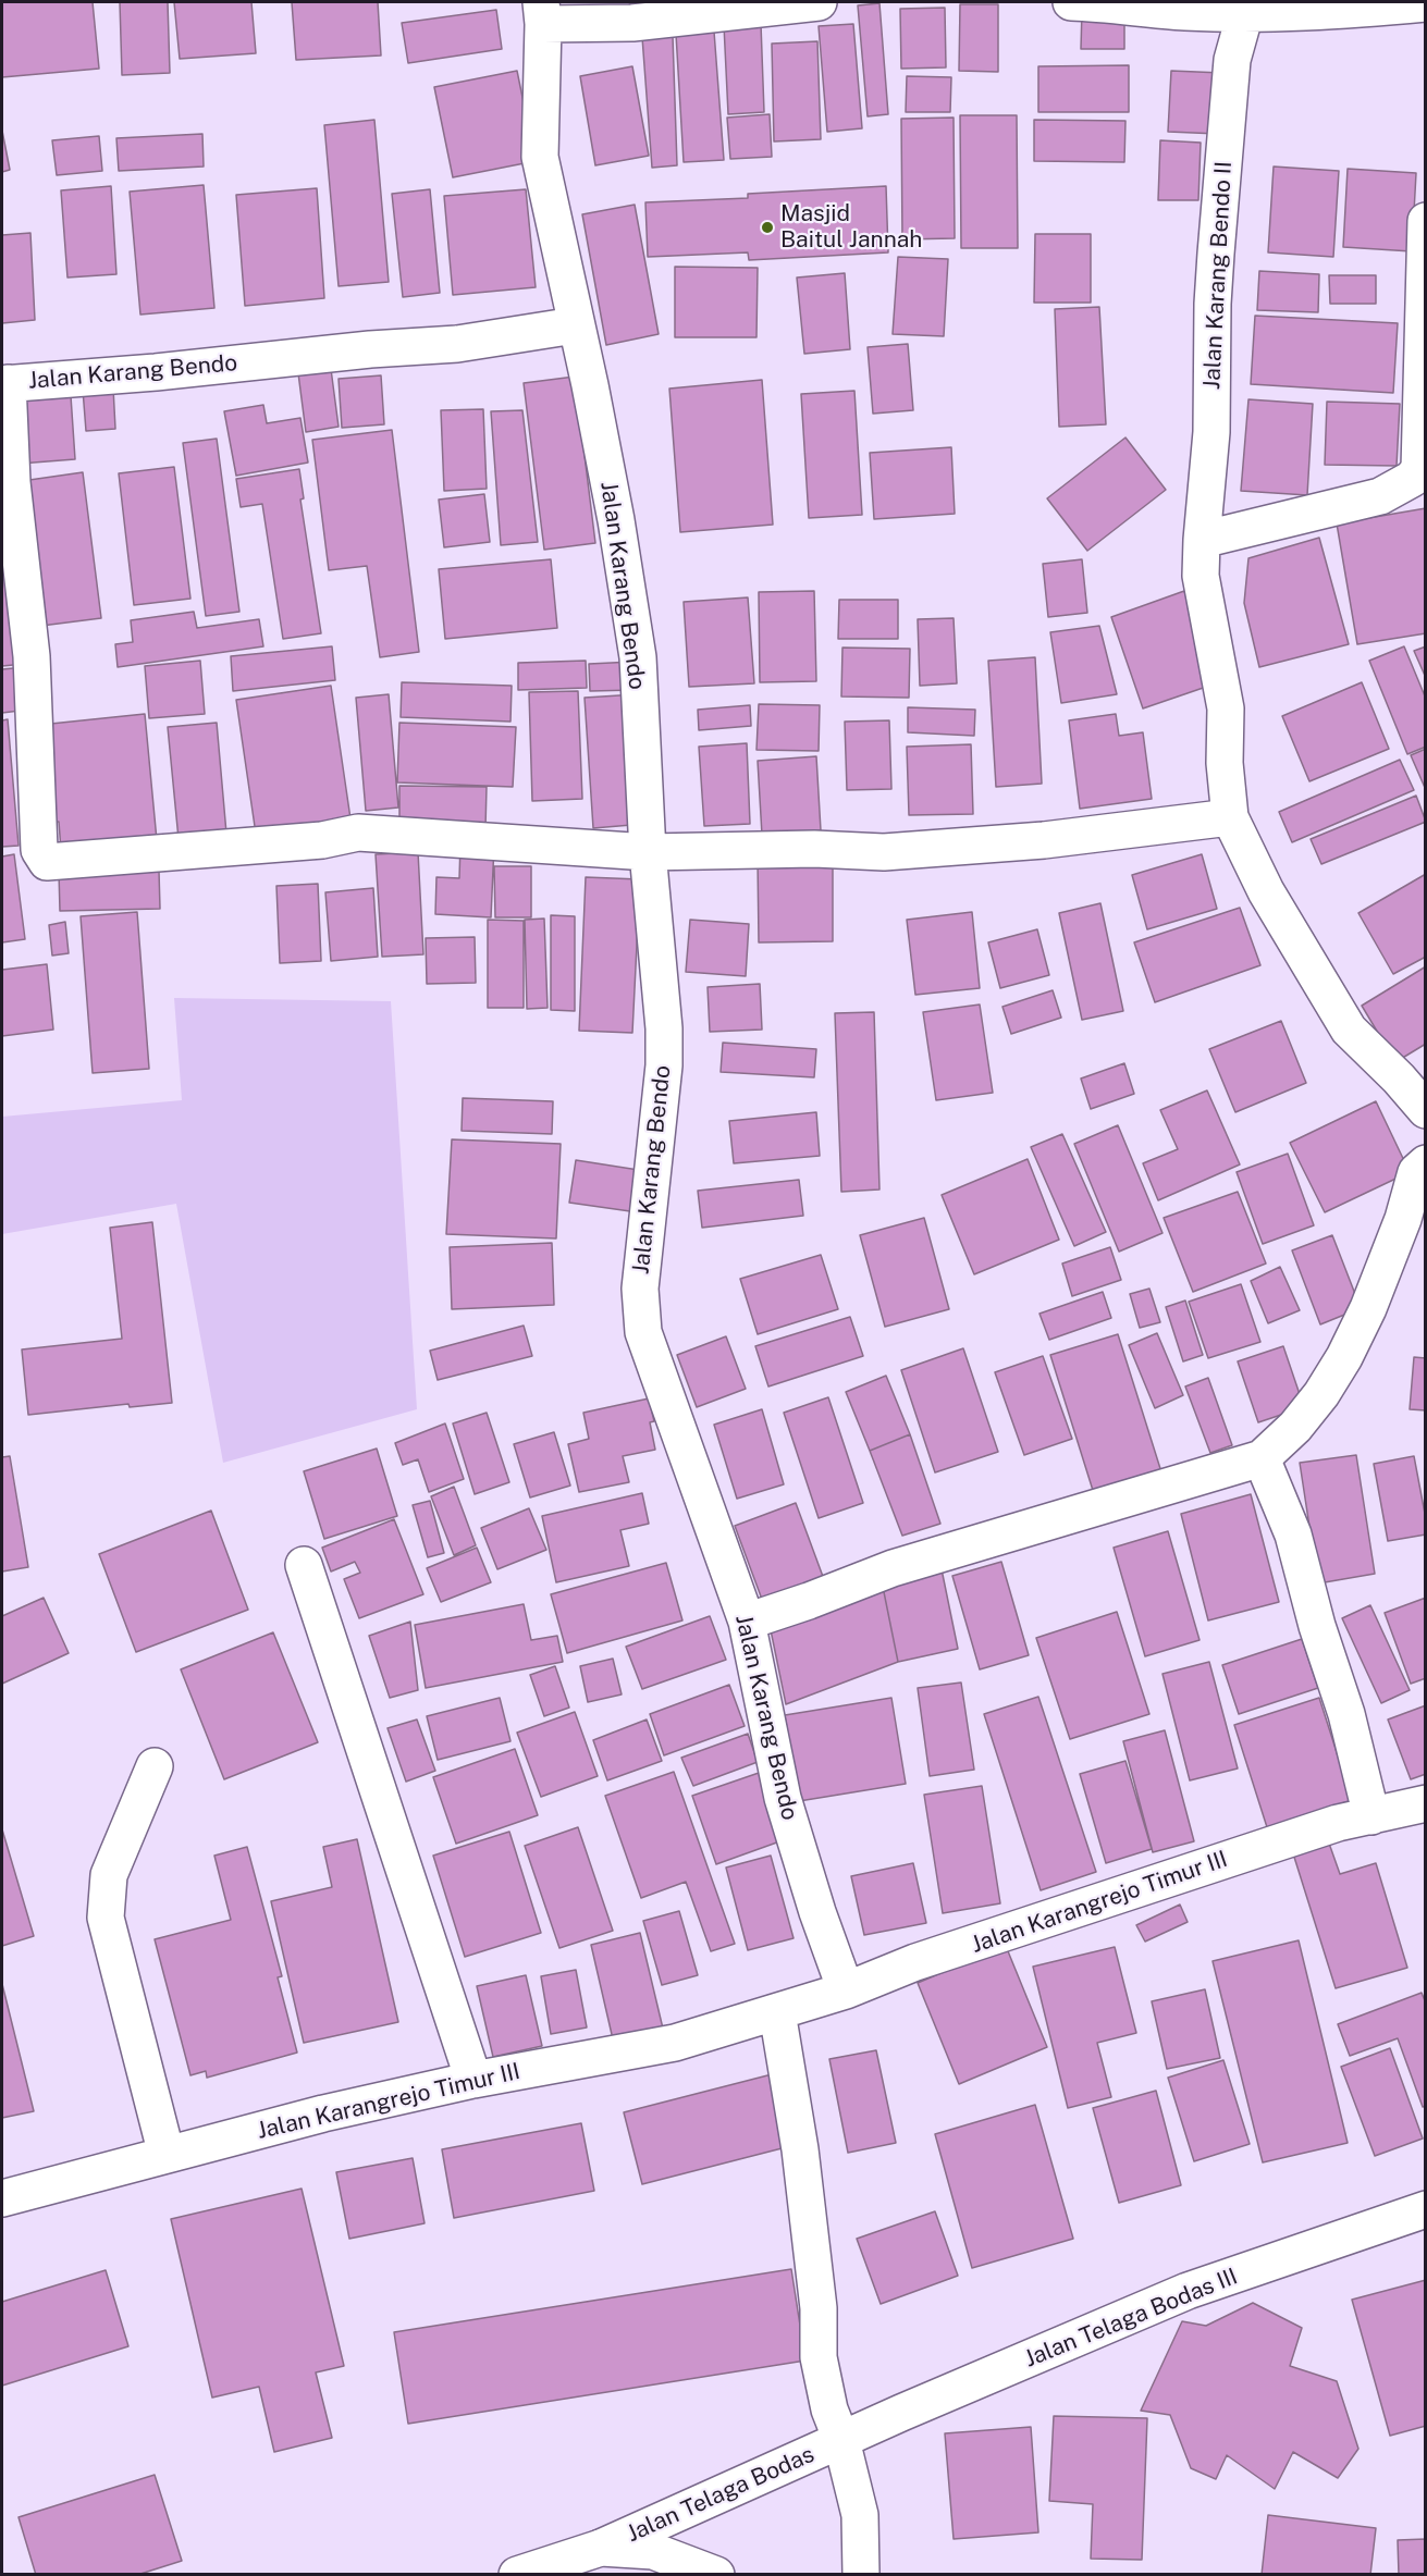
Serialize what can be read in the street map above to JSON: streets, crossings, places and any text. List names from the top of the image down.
{
  "streets": {
    "street": [
      "Jalan Karang Bendo II",
      "Jalan Karang Bendo",
      "Jalan Karangrejo Timur III",
      "Jalan Telaga Bodas III",
      "Jalan Telaga Bodas"
    ]
  },
  "crossings": [
    ["Jalan Karang Bendo", "Jalan Karangrejo Timur III"],
    ["Jalan Telaga Bodas III", "Jalan Telaga Bodas"]
  ],
  "places": ["Masjid Baitul Jannah"]
}
